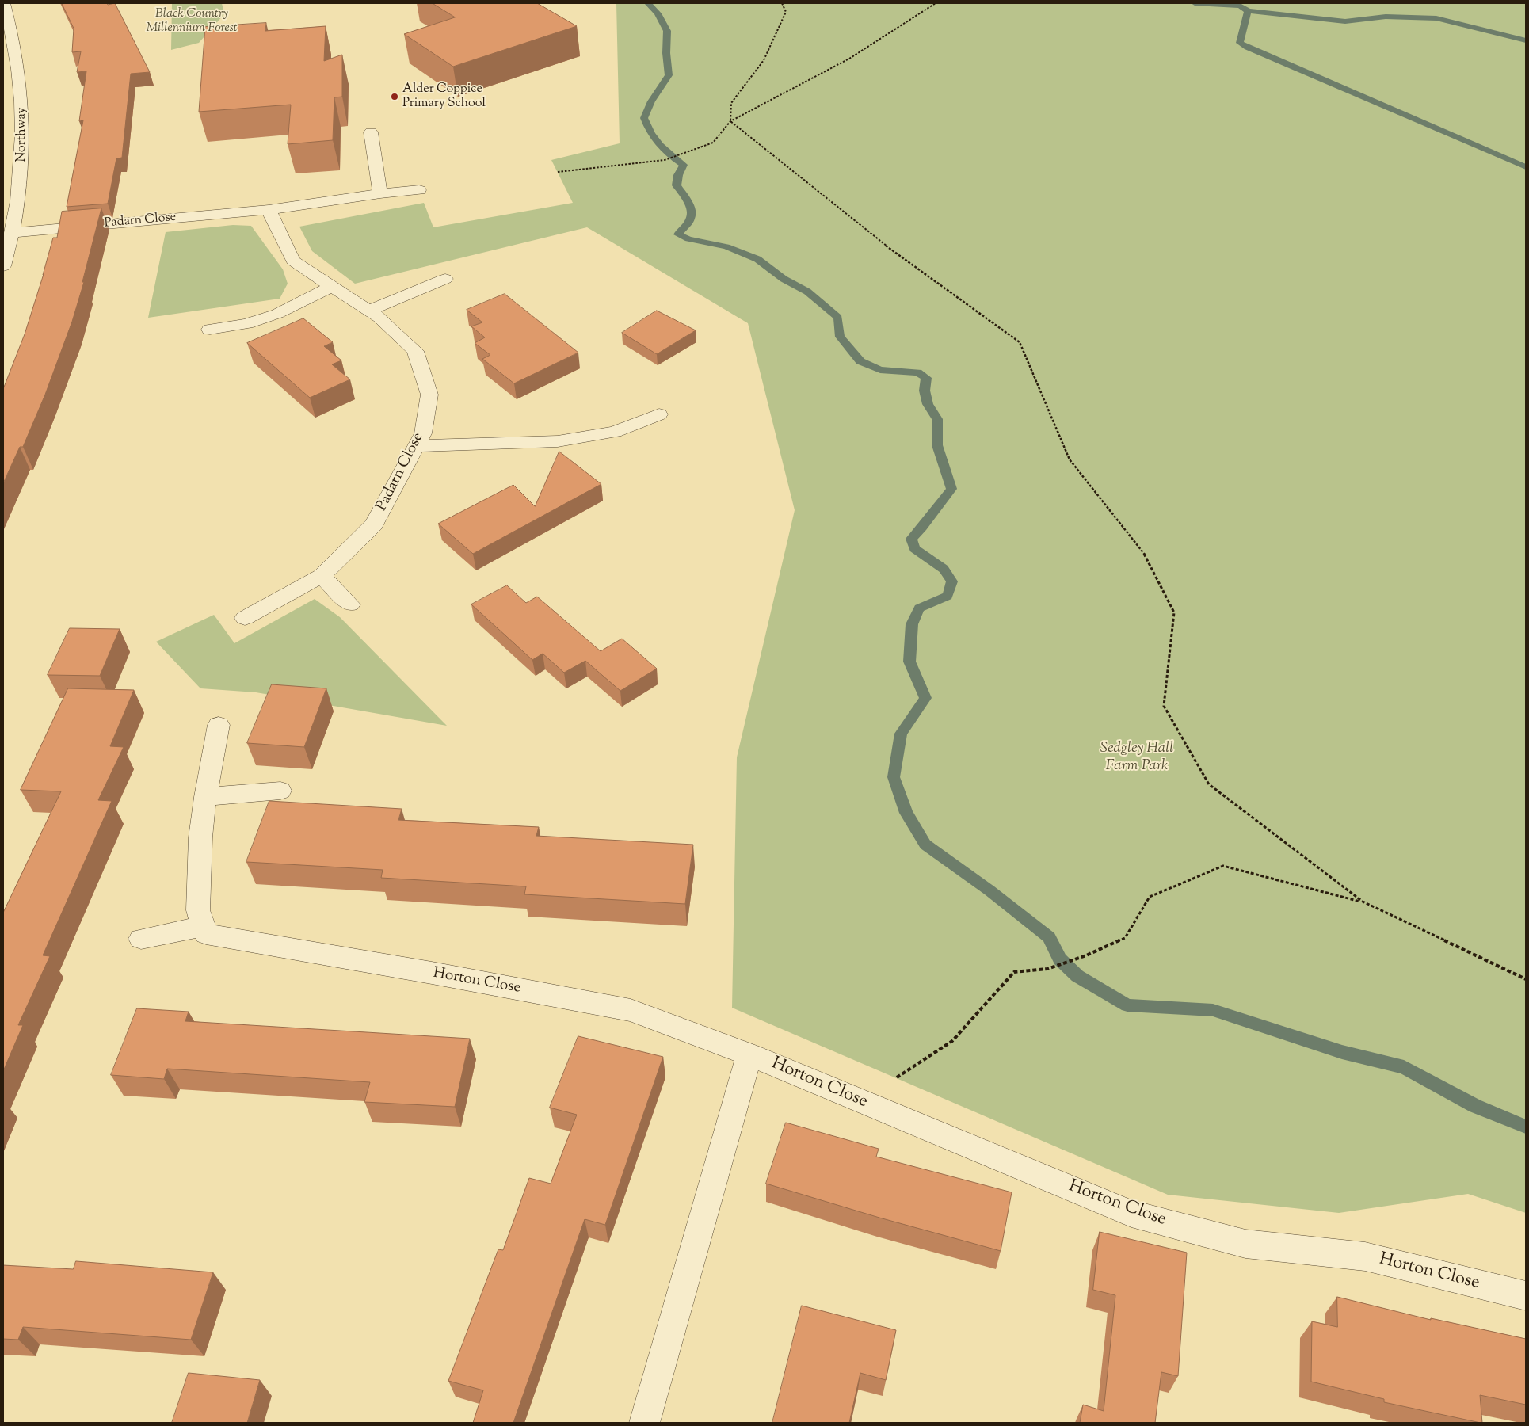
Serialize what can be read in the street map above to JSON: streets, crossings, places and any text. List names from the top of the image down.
{
  "streets": {
    "street": ["Northway", "Padarn Close", "Horton Close"]
  },
  "crossings": [
    ["Northway", "Padarn Close"]
  ],
  "parks": ["Black Country Millennium Forest", "Sedgley Hall Farm Park"],
  "places": ["Alder Coppice Primary School"]
}
